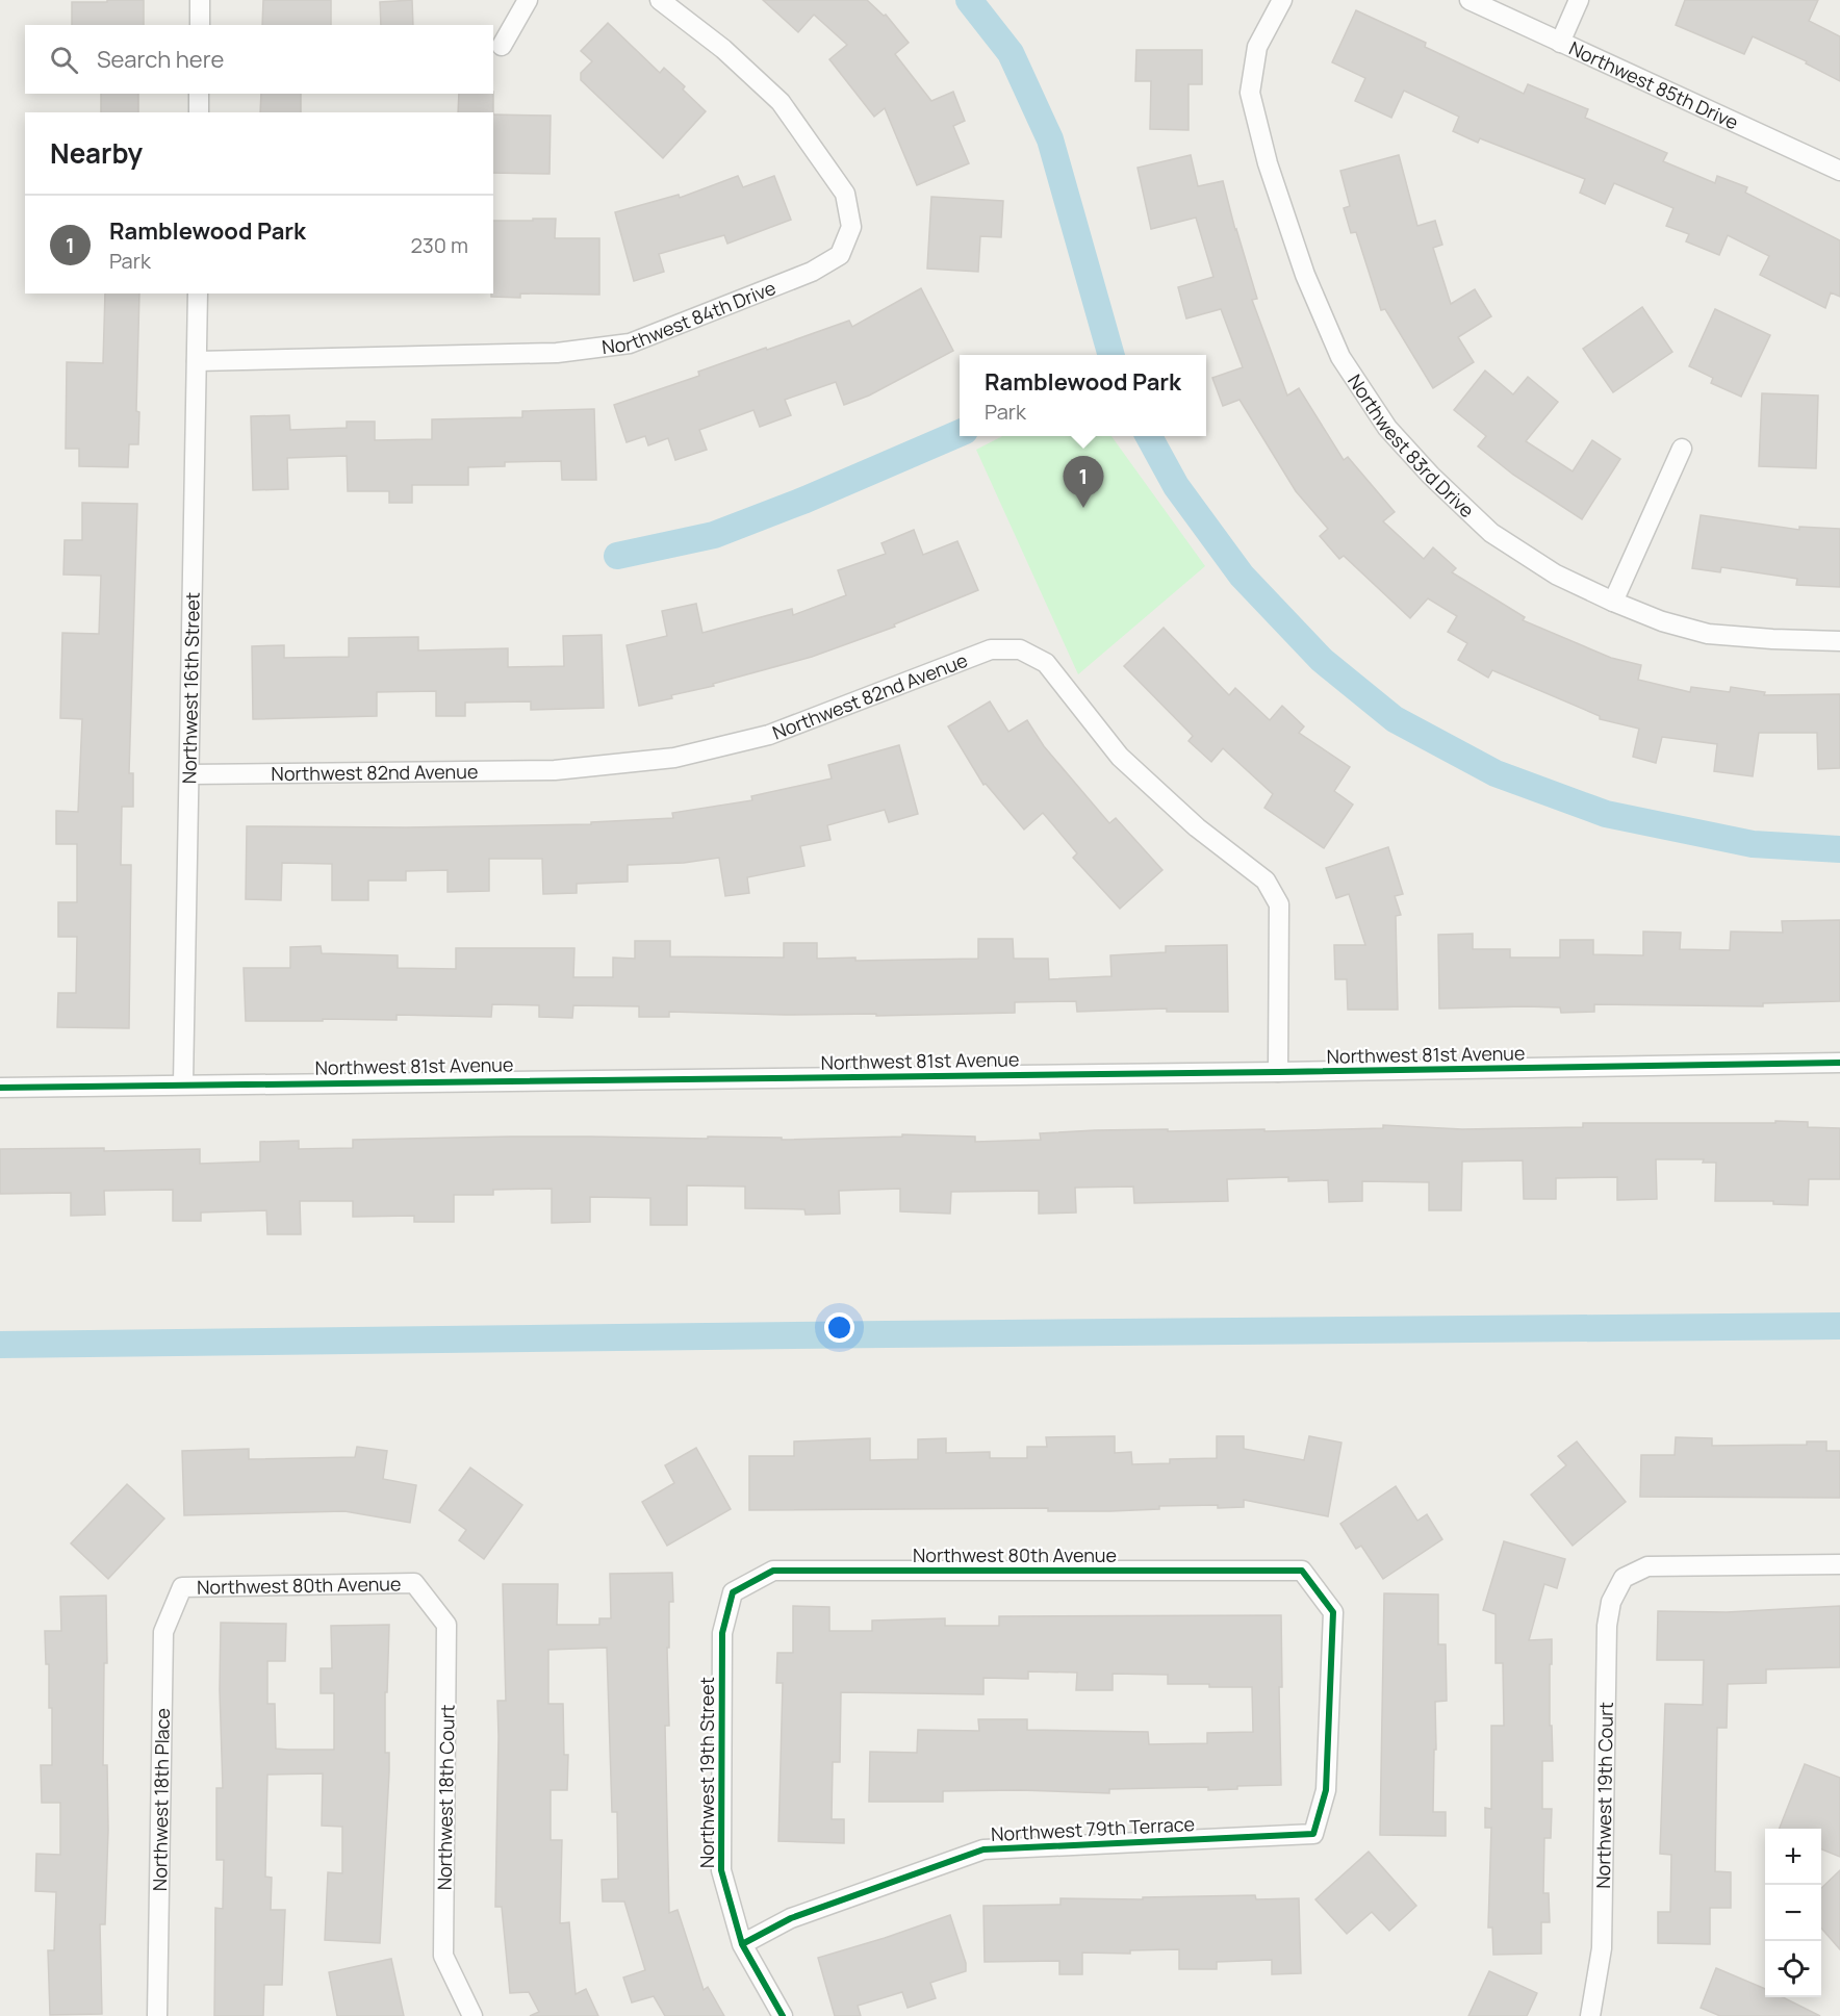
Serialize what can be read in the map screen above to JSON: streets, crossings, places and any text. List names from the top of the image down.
{
  "streets": {
    "street": [
      "Northwest 85th Drive",
      "Northwest 84th Drive",
      "Northwest 83rd Drive",
      "Northwest 16th Street",
      "Northwest 82nd Avenue",
      "Northwest 81st Avenue",
      "Northwest 80th Avenue",
      "Northwest 19th Street",
      "Northwest 19th Court",
      "Northwest 18th Court",
      "Northwest 18th Place",
      "Northwest 79th Terrace"
    ]
  },
  "crossings": [
    ["Northwest 84th Drive", "Northwest 16th Street"],
    ["Northwest 16th Street", "Northwest 82nd Avenue"],
    ["Northwest 16th Street", "Northwest 81st Avenue"],
    ["Northwest 82nd Avenue", "Northwest 81st Avenue"],
    ["Northwest 80th Avenue", "Northwest 19th Street"],
    ["Northwest 80th Avenue", "Northwest 18th Court"],
    ["Northwest 80th Avenue", "Northwest 18th Place"],
    ["Northwest 80th Avenue", "Northwest 79th Terrace"],
    ["Northwest 19th Street", "Northwest 79th Terrace"]
  ],
  "page": {
    "search": "Search here",
    "heading": "Nearby",
    "list": [
      {
        "mark": "1",
        "name": "Ramblewood Park",
        "note": "Park",
        "value": "230 m"
      }
    ],
    "popup": ["Ramblewood Park", "Park"],
    "pins": "1",
    "map_buttons": ["+", "−"]
  }
}
